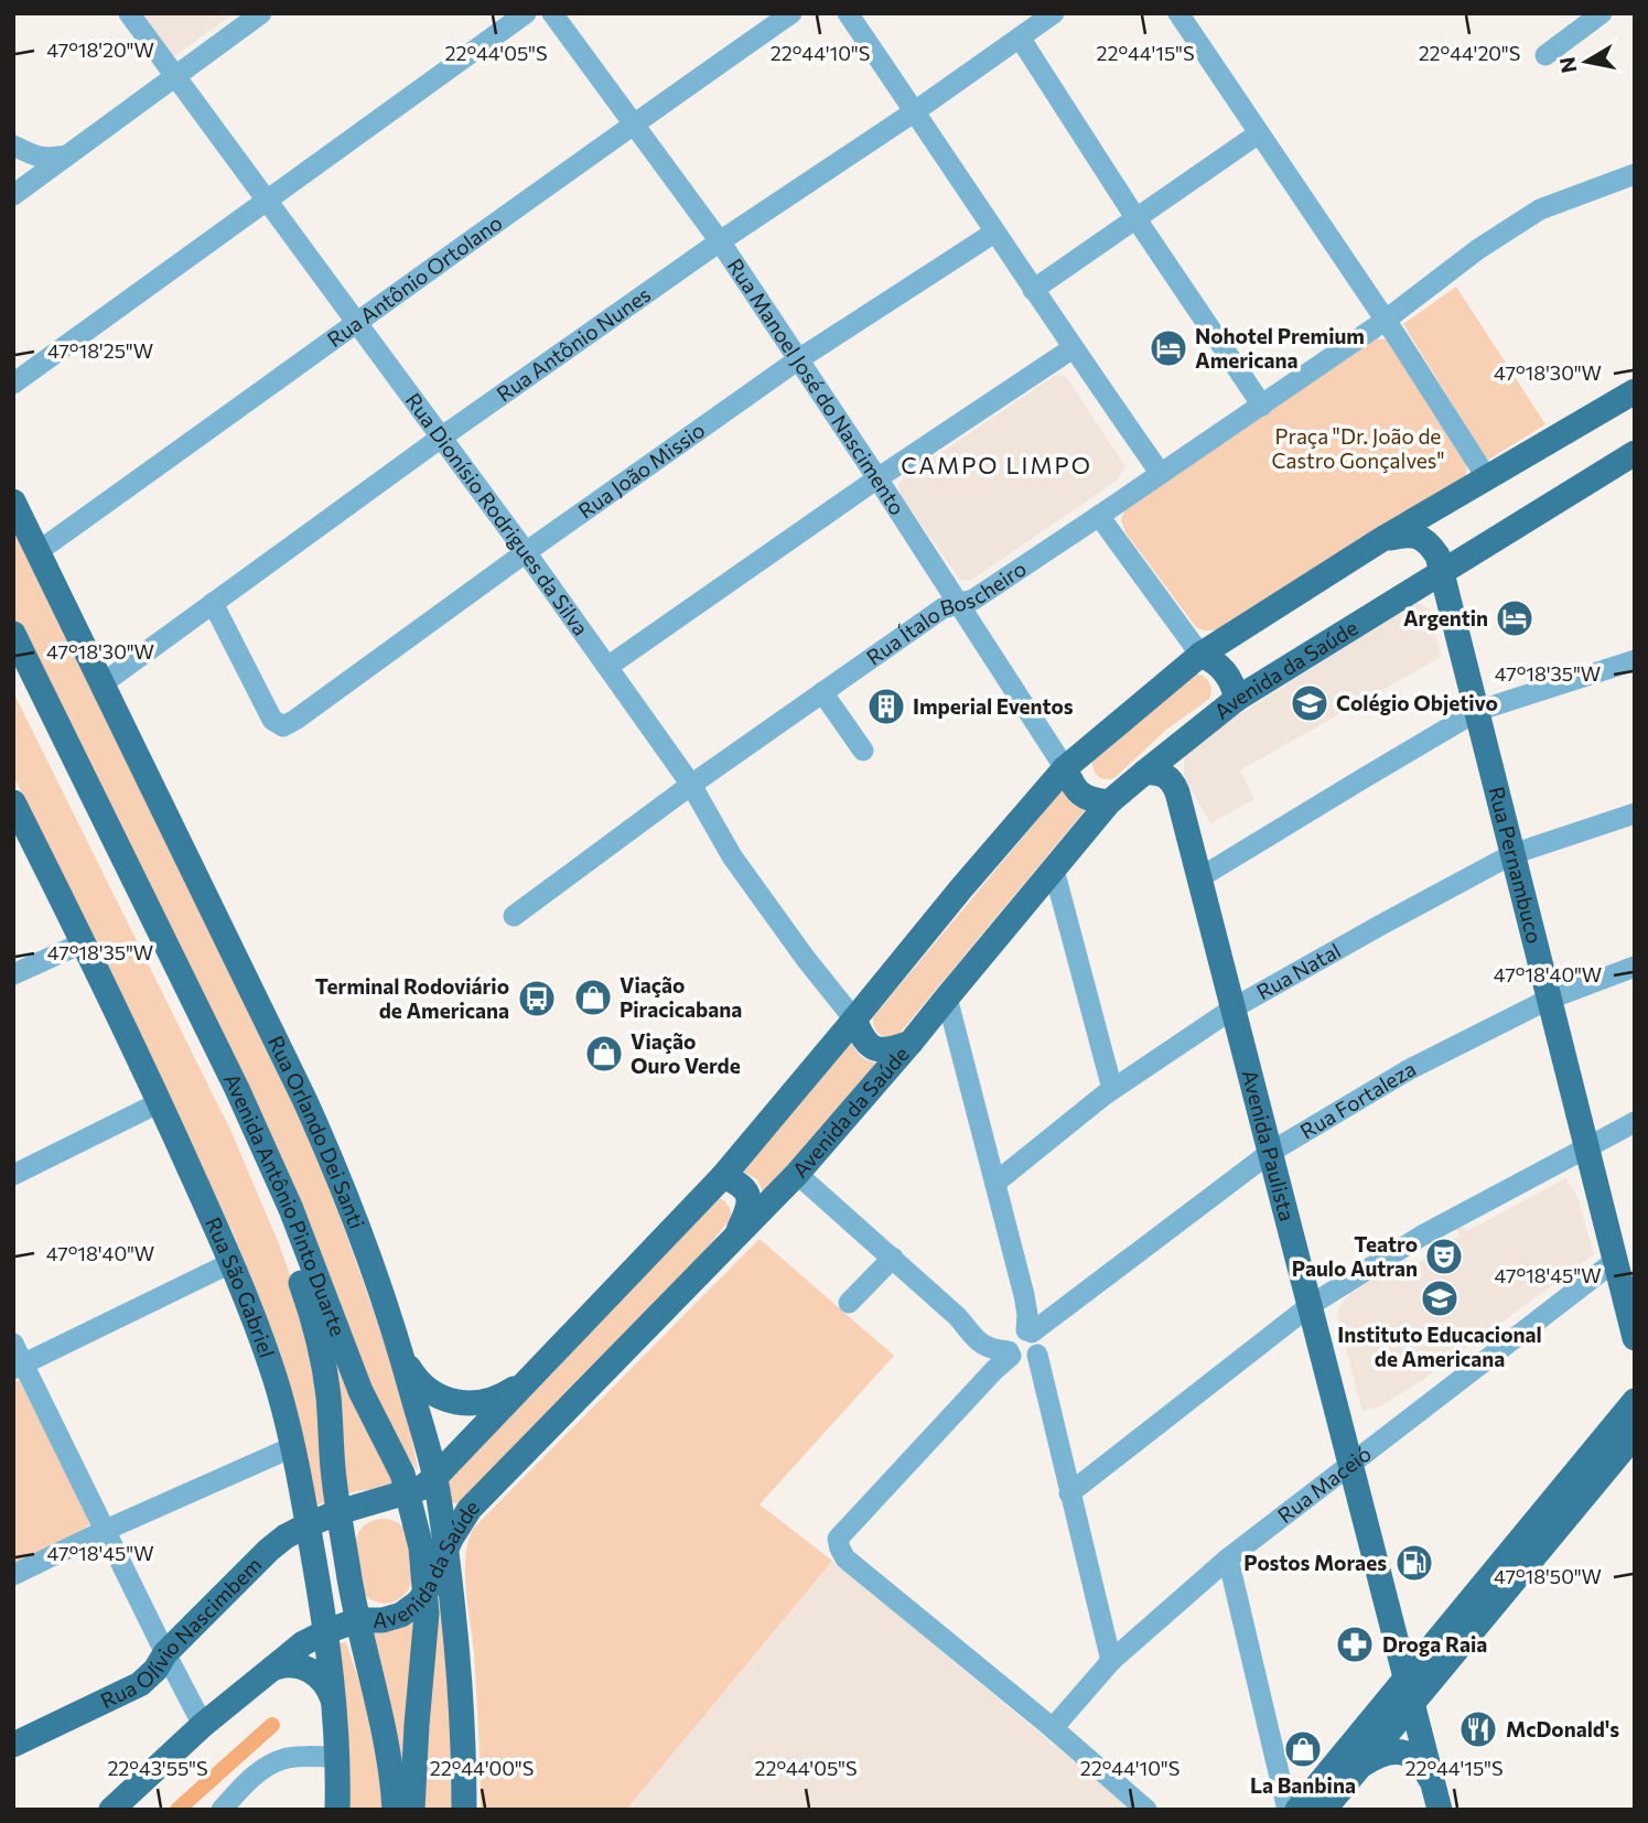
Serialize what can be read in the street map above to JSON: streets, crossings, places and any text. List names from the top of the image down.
{
  "streets": {
    "main road": [
      "Avenida da Saúde",
      "Rua Pernambuco",
      "Rua Orlando Dei Santi",
      "Avenida Paulista",
      "Avenida Antônio Pinto Duarte",
      "Rua São Gabriel",
      "Rua Olívio Nascimbem"
    ],
    "street": [
      "Rua Antônio Ortolano",
      "Rua Antônio Nunes",
      "Rua Manoel José do Nascimento",
      "Rua João Missio",
      "Rua Dionísio Rodrigues da Silva",
      "Rua Ítalo Boscheiro",
      "Rua Natal",
      "Rua Fortaleza",
      "Rua Maceió"
    ]
  },
  "crossings": [
    ["Rua Antônio Ortolano", "Rua Manoel José do Nascimento"],
    ["Rua Antônio Ortolano", "Rua Dionísio Rodrigues da Silva"],
    ["Rua Antônio Ortolano", "Rua Orlando Dei Santi"],
    ["Rua Antônio Nunes", "Rua Manoel José do Nascimento"],
    ["Rua Antônio Nunes", "Rua João Missio"],
    ["Rua Antônio Nunes", "Rua Dionísio Rodrigues da Silva"],
    ["Rua Antônio Nunes", "Rua Orlando Dei Santi"],
    ["Rua Manoel José do Nascimento", "Rua João Missio"],
    ["Rua Manoel José do Nascimento", "Rua Ítalo Boscheiro"],
    ["Rua João Missio", "Rua Dionísio Rodrigues da Silva"],
    ["Rua Dionísio Rodrigues da Silva", "Rua Ítalo Boscheiro"],
    ["Avenida da Saúde", "Rua Pernambuco"],
    ["Avenida da Saúde", "Rua Orlando Dei Santi"],
    ["Avenida da Saúde", "Avenida Paulista"],
    ["Avenida da Saúde", "Avenida Antônio Pinto Duarte"],
    ["Avenida da Saúde", "Rua São Gabriel"],
    ["Rua Pernambuco", "Rua Natal"],
    ["Rua Pernambuco", "Rua Fortaleza"],
    ["Rua Pernambuco", "Rua Maceió"],
    ["Rua Natal", "Avenida Paulista"],
    ["Rua Fortaleza", "Avenida Paulista"],
    ["Rua Fortaleza", "Rua Maceió"],
    ["Avenida Paulista", "Rua Maceió"],
    ["Avenida Antônio Pinto Duarte", "Rua Olívio Nascimbem"],
    ["Rua São Gabriel", "Rua Olívio Nascimbem"]
  ],
  "districts": ["CAMPO LIMPO"],
  "parks": ["Praça \"Dr. João de Castro Gonçalves\""],
  "places": {
    "hotel": ["Nohotel Premium Americana", "Argentin"],
    "school or university": ["Colégio Objetivo", "Instituto Educacional de Americana"],
    "building": ["Imperial Eventos"],
    "shop": ["Viação Piracicabana", "Viação Ouro Verde", "La Banbina"],
    "bus stop": ["Terminal Rodoviário de Americana"],
    "theatre": ["Teatro Paulo Autran"],
    "fuel station": ["Postos Moraes"],
    "pharmacy": ["Droga Raia"],
    "restaurant": ["McDonald's"]
  },
  "north": "left",
  "coordinates": [
    "47°18'20\"W",
    "22°44'05\"S",
    "22°44'10\"S",
    "22°44'15\"S",
    "22°44'20\"S",
    "47°18'25\"W",
    "47°18'30\"W",
    "47°18'35\"W",
    "47°18'40\"W",
    "47°18'45\"W",
    "47°18'50\"W",
    "22°43'55\"S",
    "22°44'00\"S"
  ]
}
